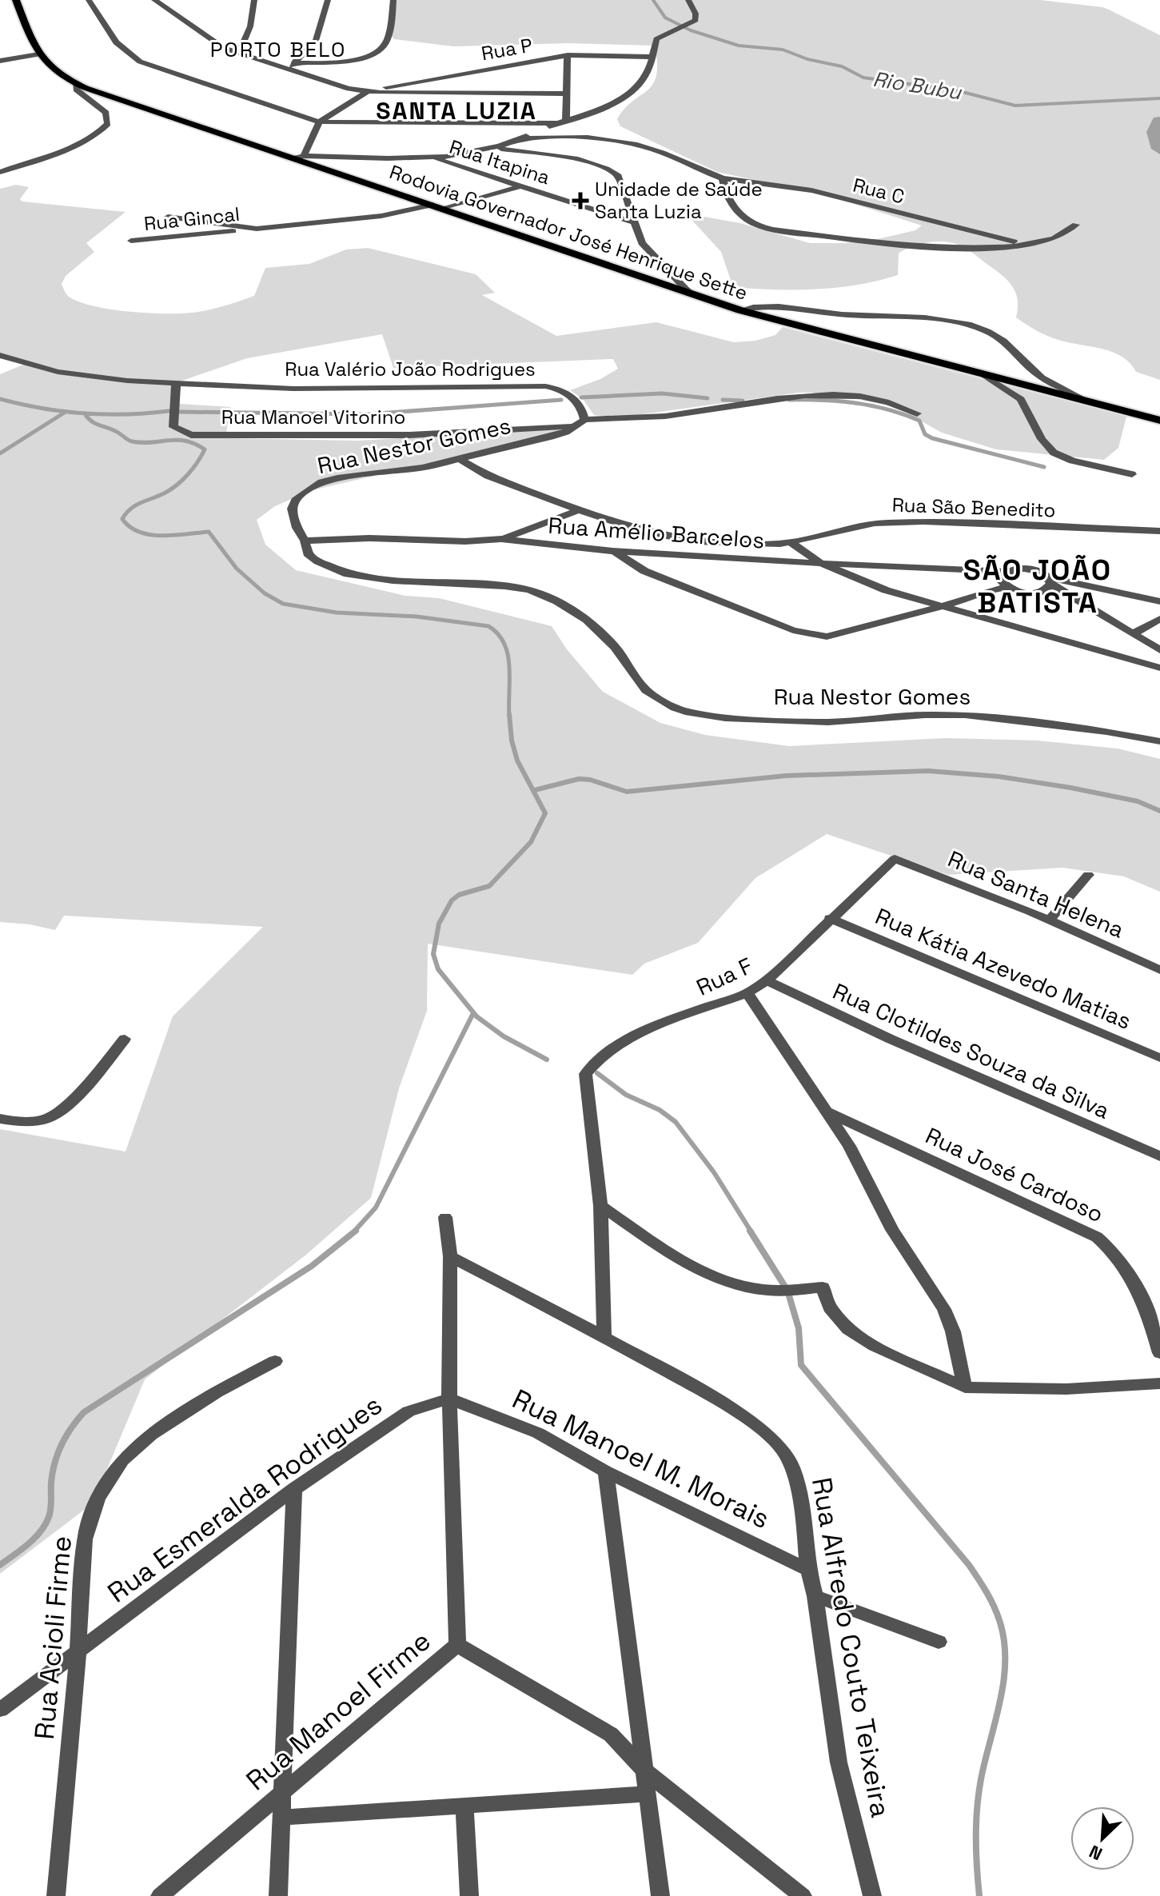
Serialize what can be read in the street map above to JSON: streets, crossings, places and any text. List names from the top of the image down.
{
  "streets": {
    "main road": ["Rodovia Governador José Henrique Sette"],
    "street": [
      "Rua P",
      "Rua Itapina",
      "Rua C",
      "Rua Gincal",
      "Rua Valério João Rodrigues",
      "Rua Manoel Vitorino",
      "Rua Nestor Gomes",
      "Rua São Benedito",
      "Rua Amélio Barcelos",
      "Rua Santa Helena",
      "Rua Kátia Azevedo Matias",
      "Rua F",
      "Rua Clotildes Souza da Silva",
      "Rua José Cardoso",
      "Rua Manoel M. Morais",
      "Rua Esmeralda Rodrigues",
      "Rua Acioli Firme",
      "Rua Alfredo Couto Teixeira",
      "Rua Manoel Firme"
    ]
  },
  "crossings": [
    ["Rua Valério João Rodrigues", "Rua Manoel Vitorino"],
    ["Rua Valério João Rodrigues", "Rua Nestor Gomes"],
    ["Rua Manoel Vitorino", "Rua Nestor Gomes"],
    ["Rua Nestor Gomes", "Rua São Benedito"],
    ["Rua Nestor Gomes", "Rua Amélio Barcelos"],
    ["Rua Santa Helena", "Rua F"],
    ["Rua Kátia Azevedo Matias", "Rua F"],
    ["Rua F", "Rua Clotildes Souza da Silva"],
    ["Rua Manoel M. Morais", "Rua Esmeralda Rodrigues"],
    ["Rua Manoel M. Morais", "Rua Alfredo Couto Teixeira"],
    ["Rua Esmeralda Rodrigues", "Rua Acioli Firme"]
  ],
  "districts": ["PORTO BELO", "SANTA LUZIA", "SÃO JOÃO BATISTA"],
  "water": ["Rio Bubu"],
  "places": {
    "health": ["Unidade de Saúde Santa Luzia"]
  },
  "north": "bottom left"
}
